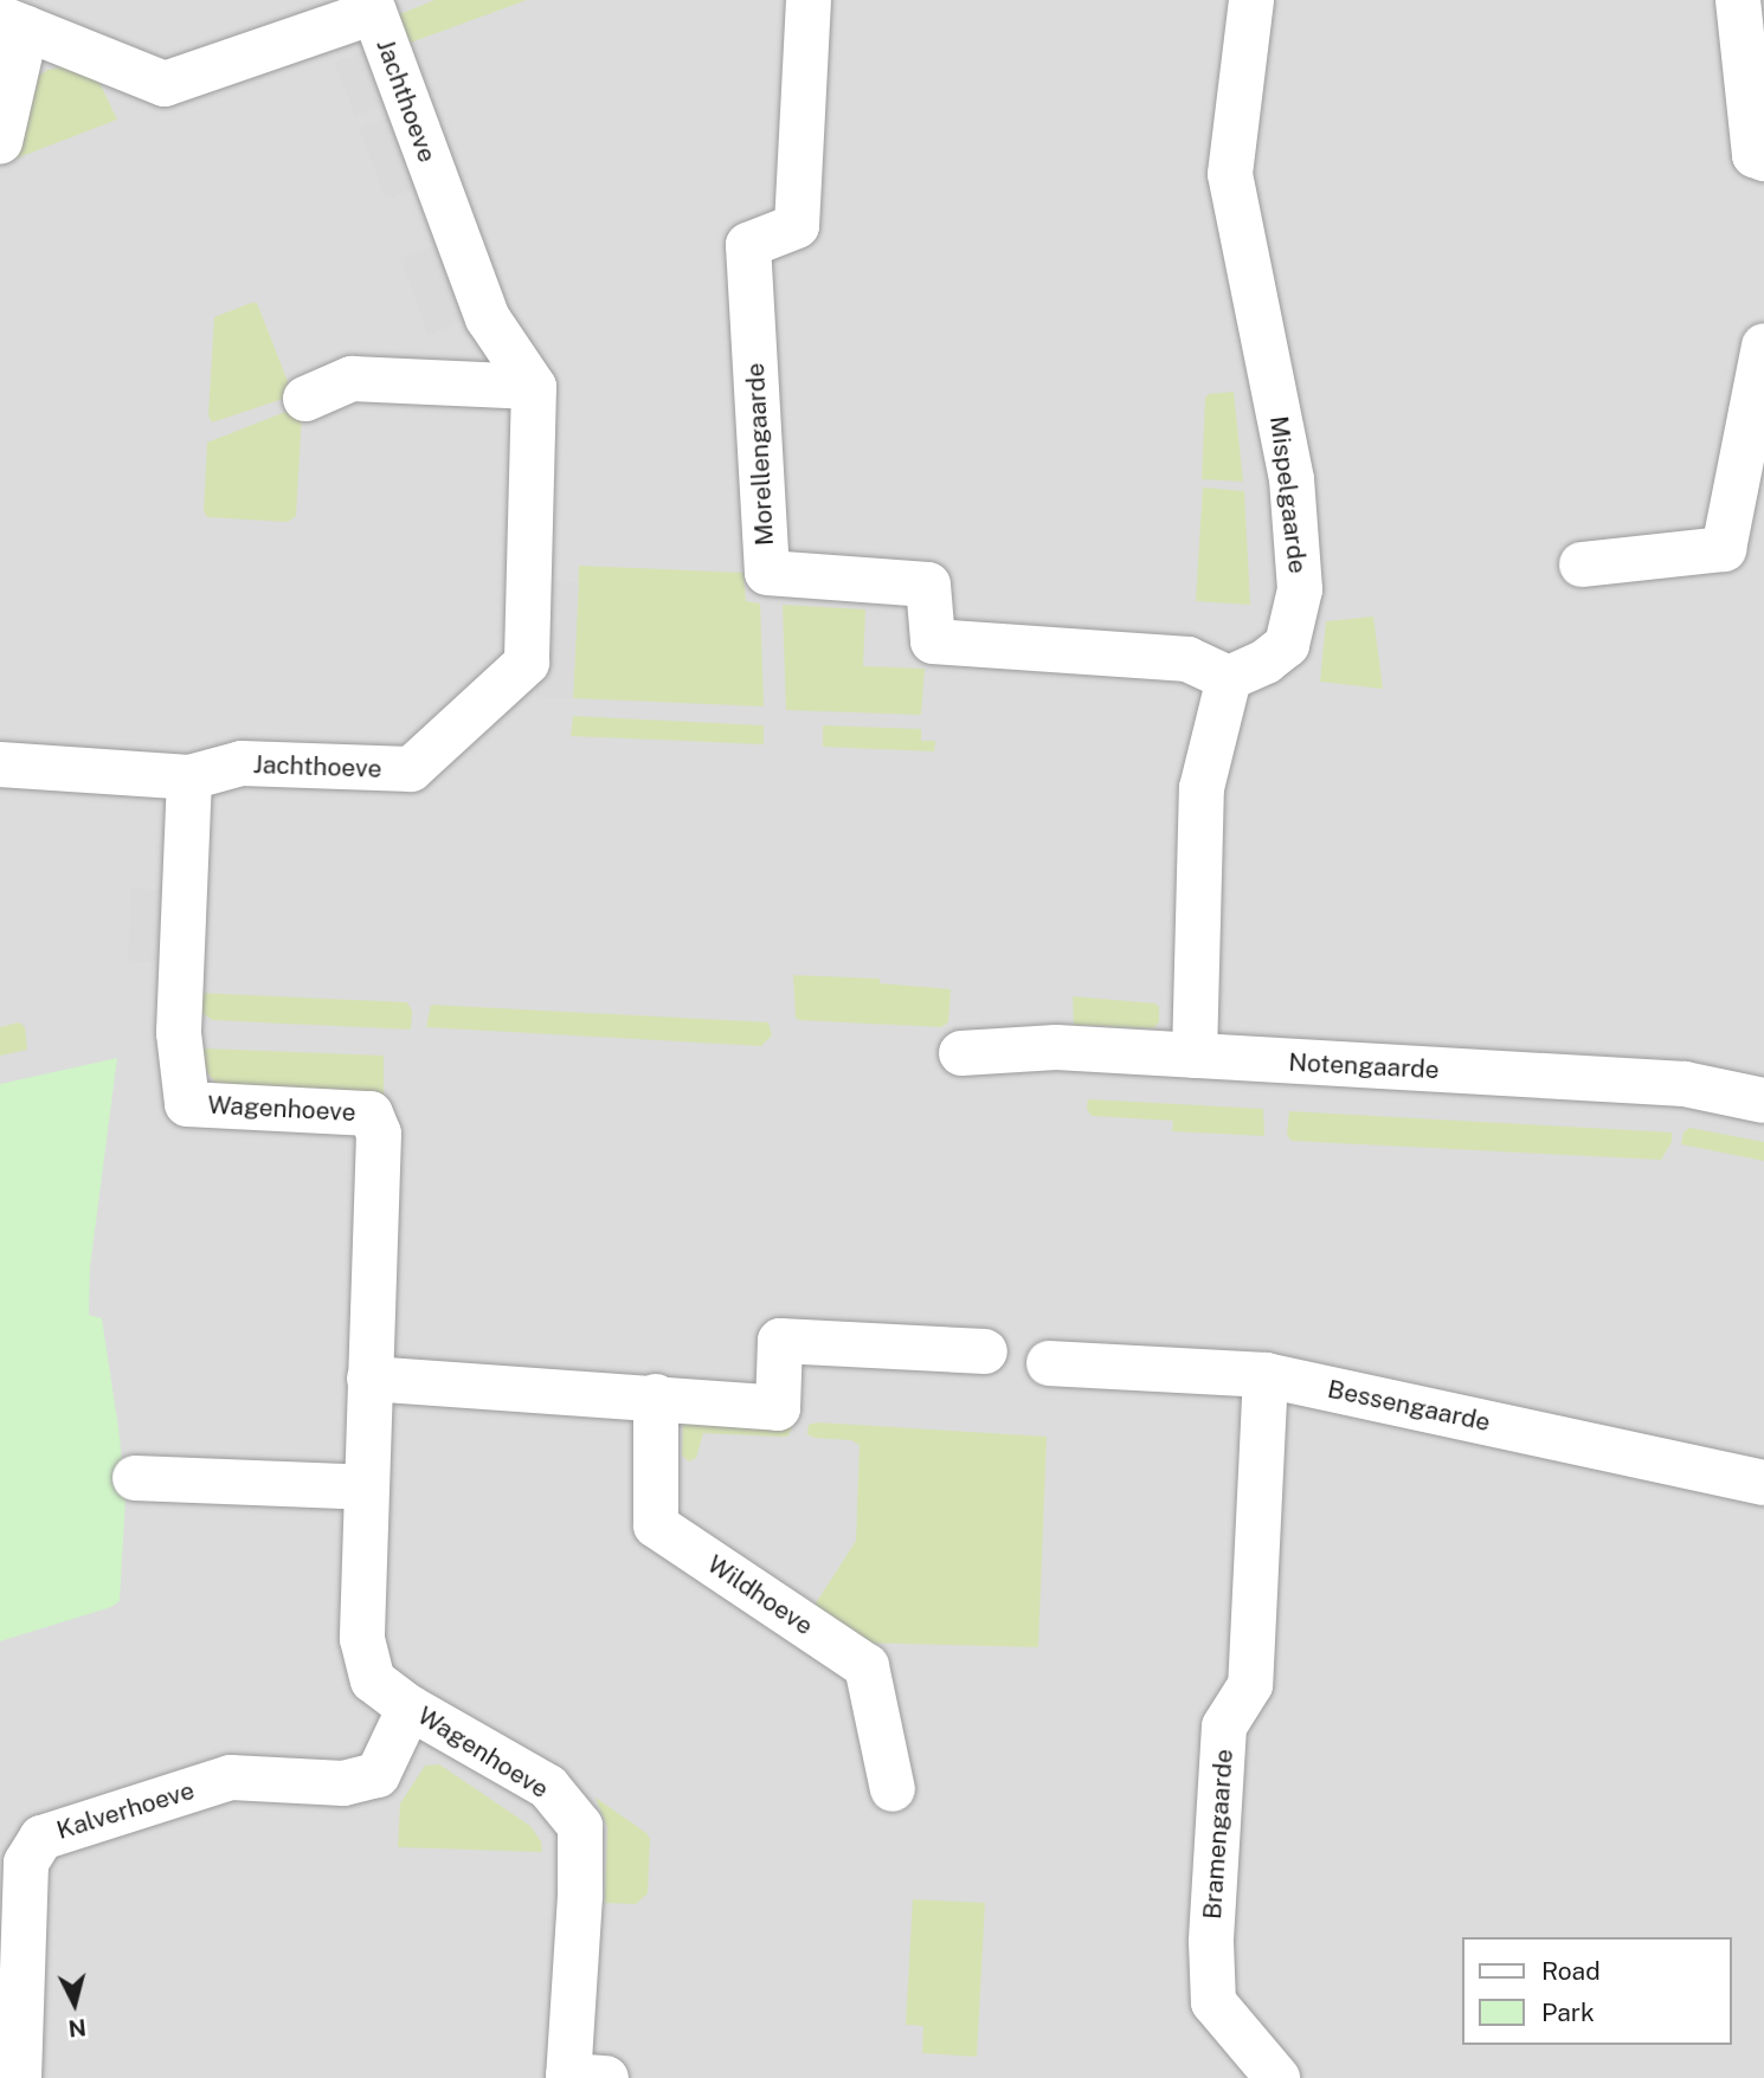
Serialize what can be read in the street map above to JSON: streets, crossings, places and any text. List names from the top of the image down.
{
  "streets": {
    "street": [
      "Jachthoeve",
      "Morellengaarde",
      "Mispelgaarde",
      "Notengaarde",
      "Wagenhoeve",
      "Bessengaarde",
      "Wildhoeve",
      "Kalverhoeve",
      "Bramengaarde"
    ]
  },
  "crossings": [
    ["Jachthoeve", "Wagenhoeve"],
    ["Morellengaarde", "Mispelgaarde"],
    ["Wagenhoeve", "Kalverhoeve"],
    ["Bessengaarde", "Bramengaarde"]
  ],
  "legend": ["Road", "Park"],
  "north": "bottom"
}
